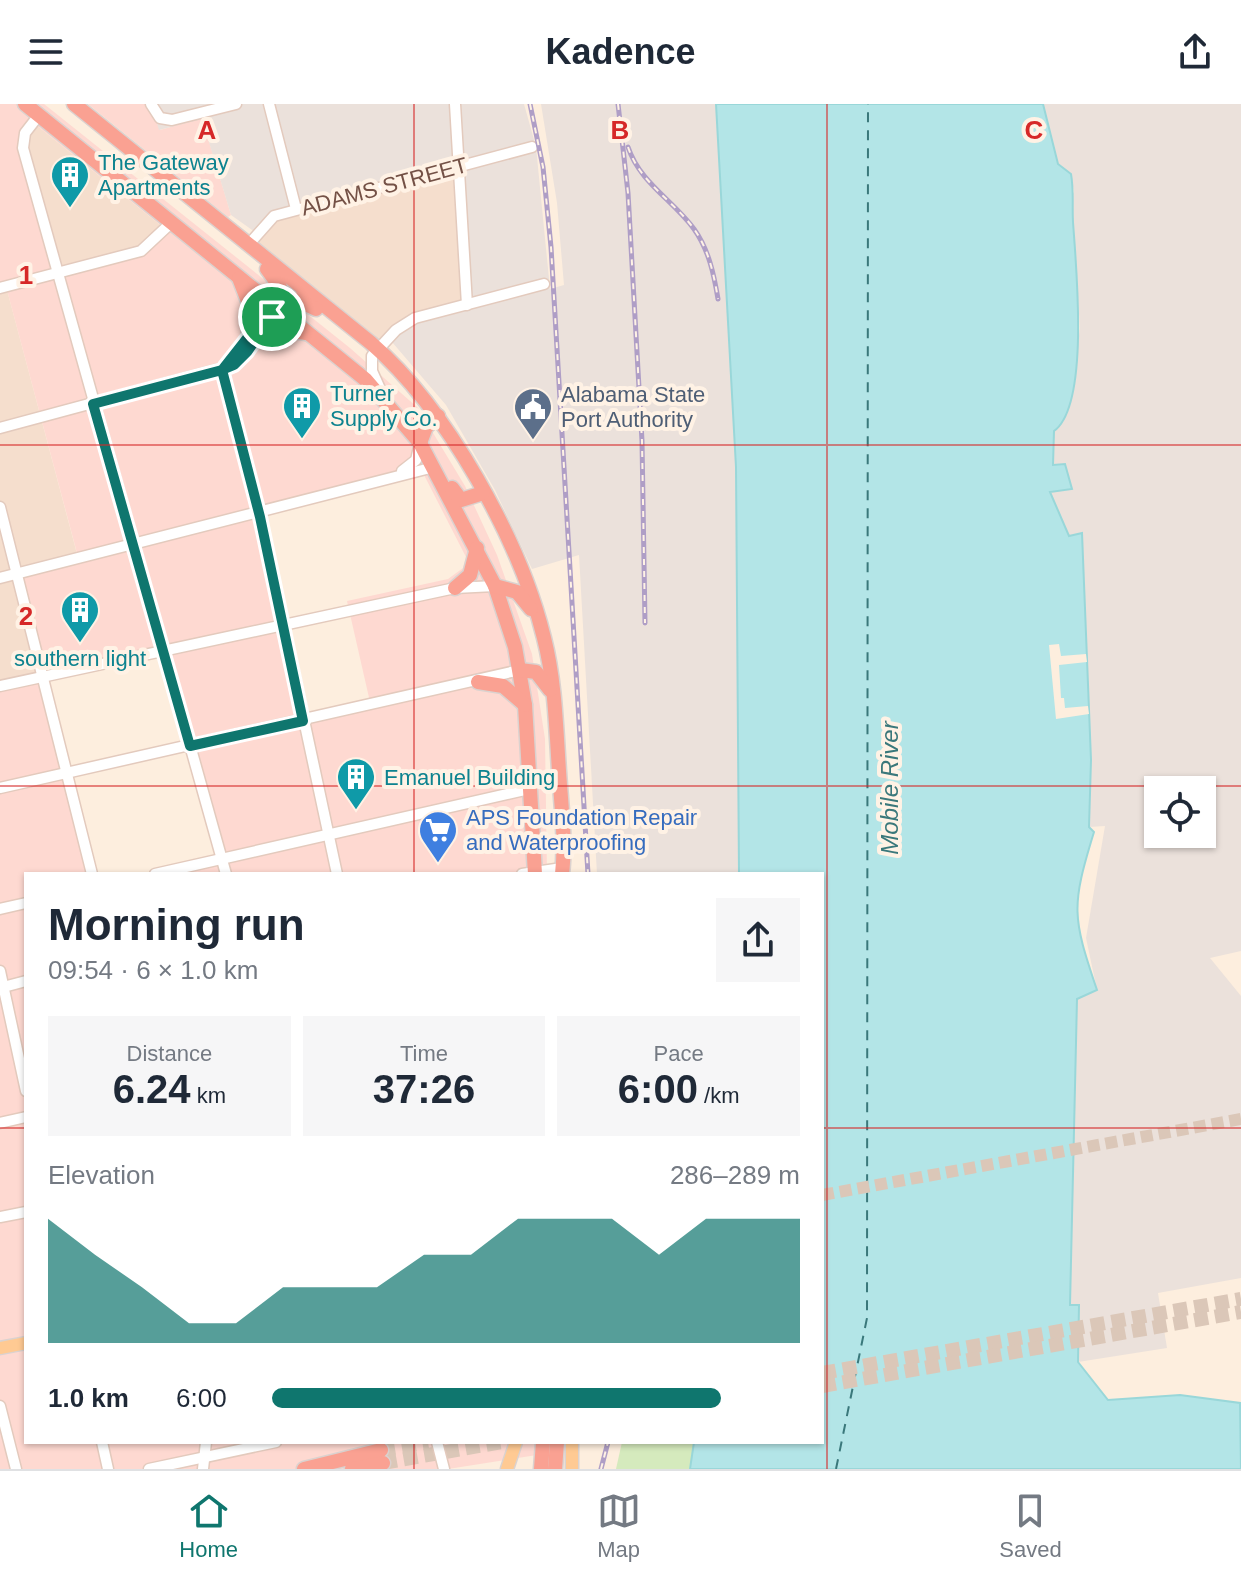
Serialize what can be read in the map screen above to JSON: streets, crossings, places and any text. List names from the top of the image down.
{
  "streets": {
    "street": ["ADAMS STREET"]
  },
  "water": ["Mobile River"],
  "places": {
    "building": [
      "The Gateway Apartments",
      "Turner Supply Co.",
      "southern light",
      "Emanuel Building"
    ],
    "public building": ["Alabama State Port Authority"],
    "supermarket": ["APS Foundation Repair and Waterproofing"]
  },
  "page": {
    "header": "Kadence",
    "heading": ["Morning run", "09:54 · 6 × 1.0 km"],
    "stats": [
      ["Distance", "6.24 km"],
      ["Time", "37:26"],
      ["Pace", "6:00 /km"]
    ],
    "chart": ["Elevation", "286–289 m"],
    "list": [
      {
        "name": "1.0 km",
        "note": "6:00"
      }
    ],
    "tabs": ["Home", "Map", "Saved"]
  },
  "grid": {
    "columns": ["A", "B", "C"],
    "rows": ["1", "2"]
  }
}
